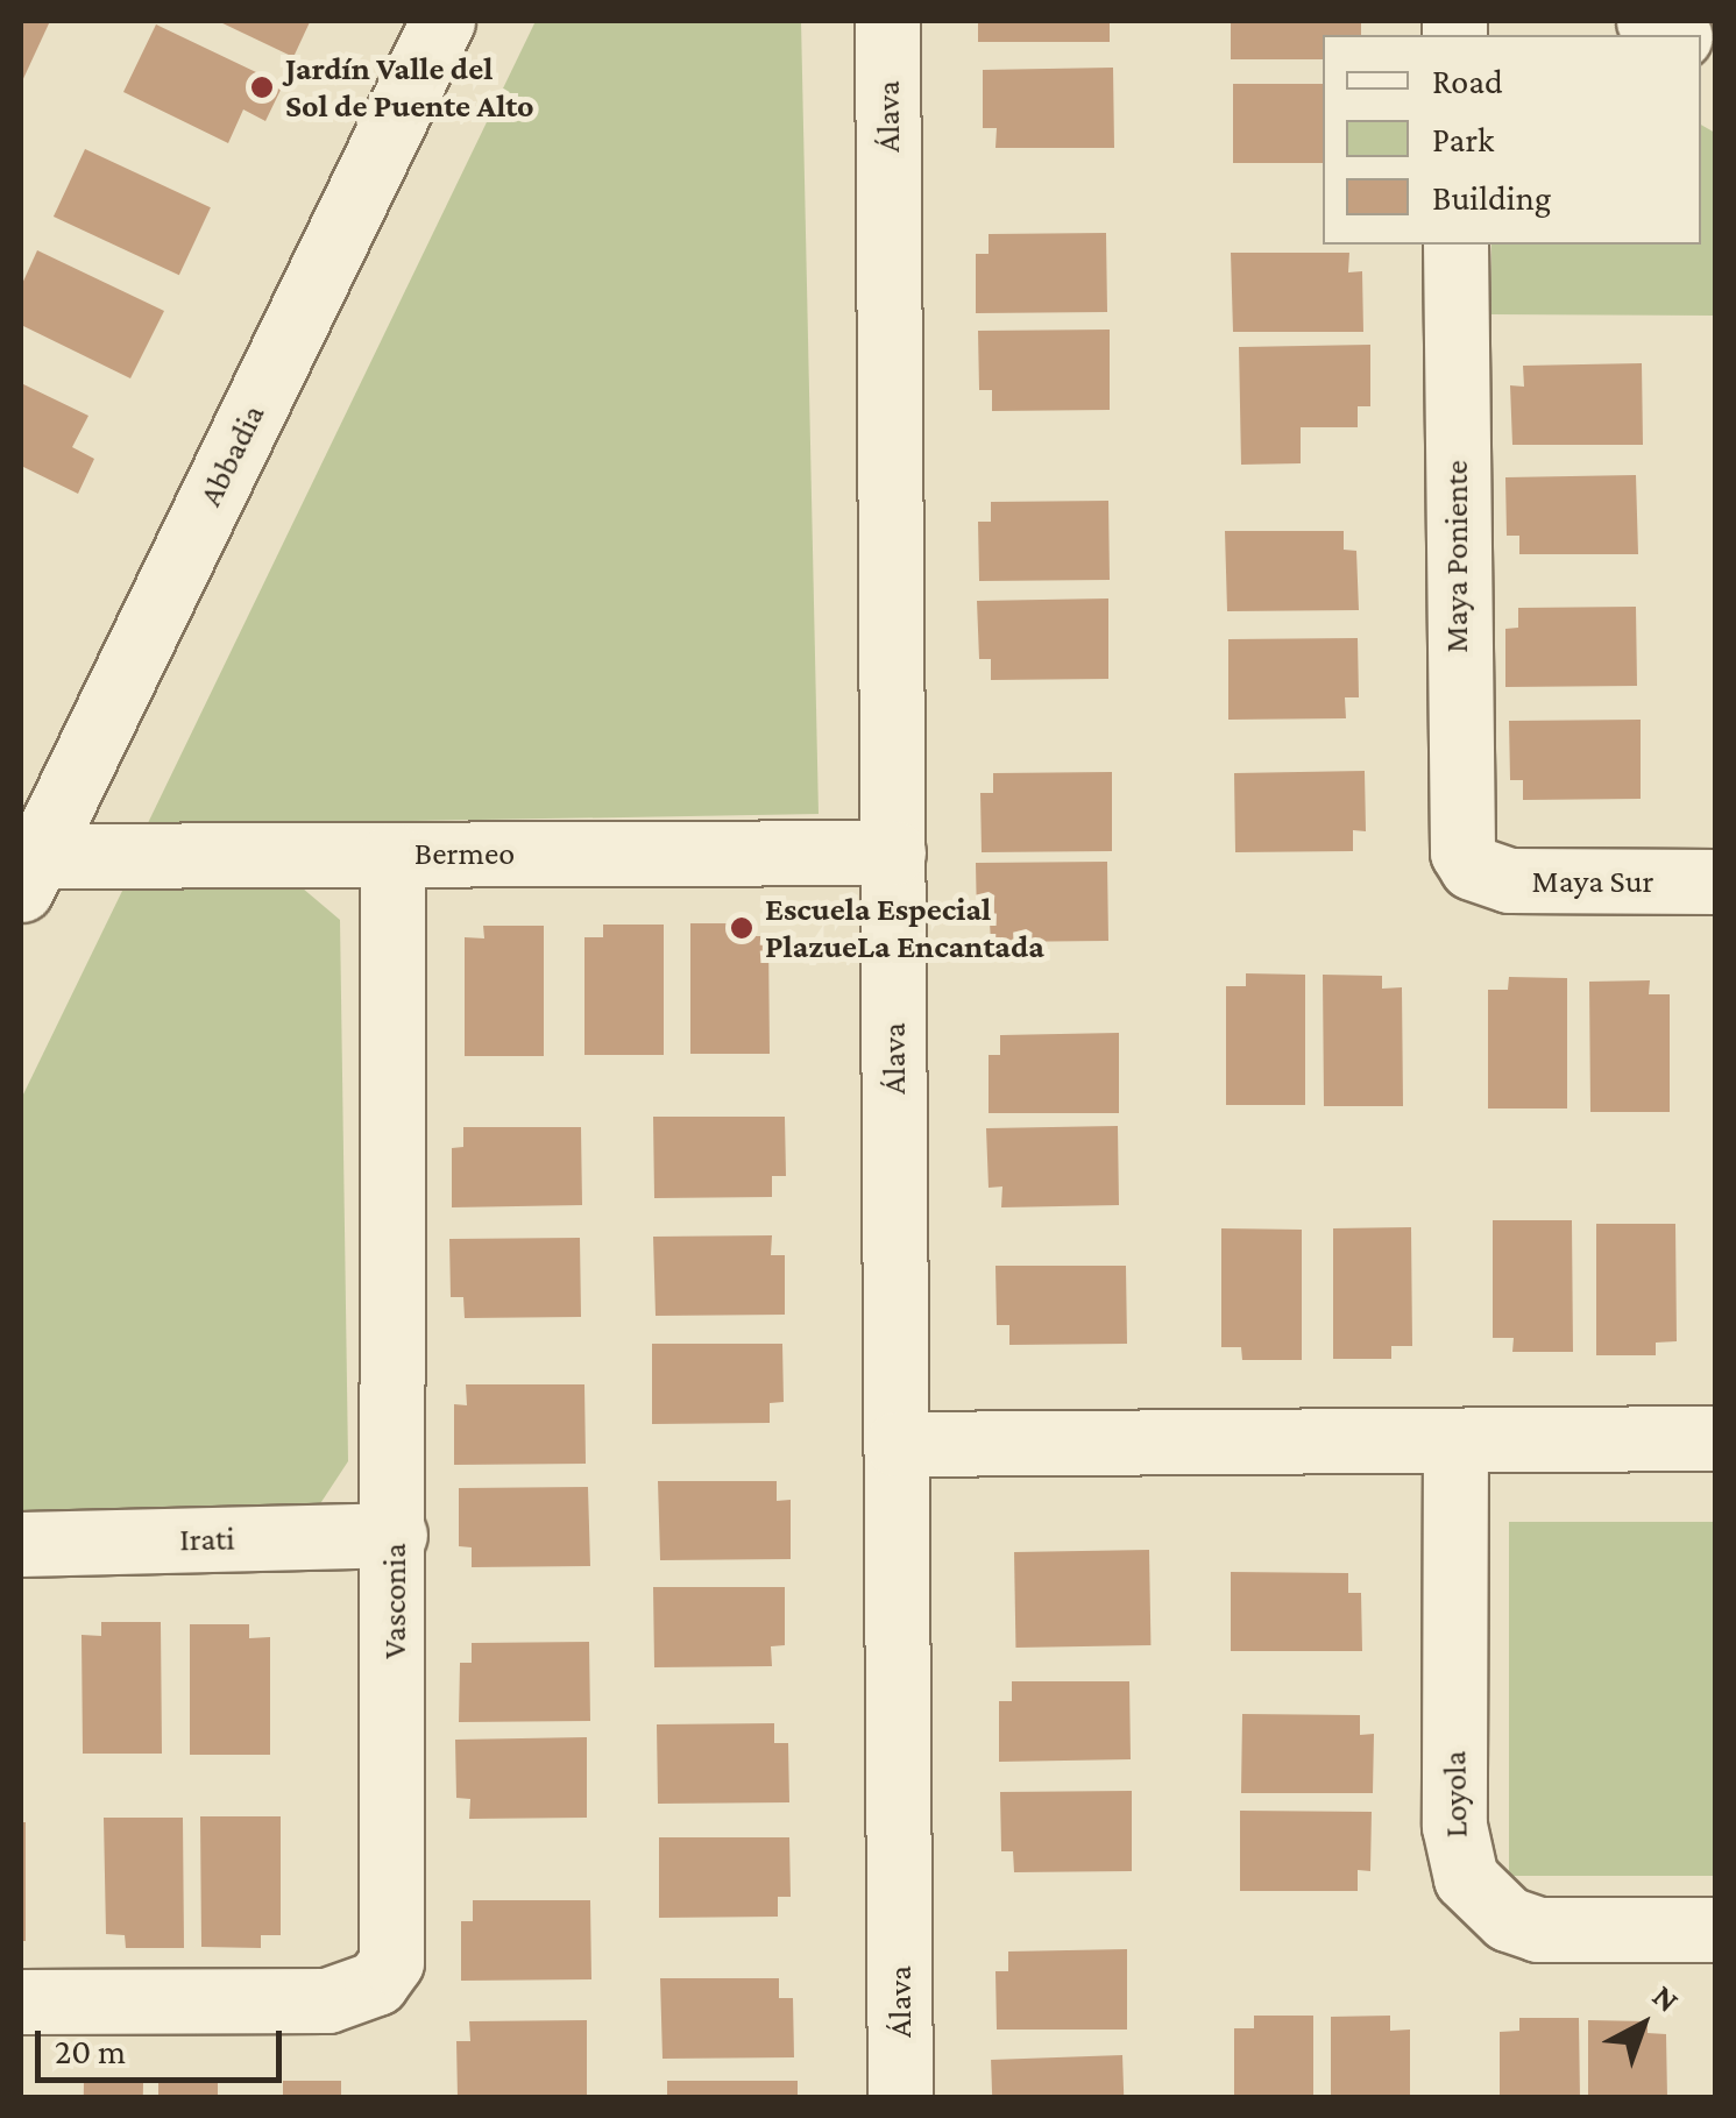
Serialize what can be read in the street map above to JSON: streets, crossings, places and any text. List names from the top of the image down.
{
  "streets": {
    "street": [
      "Álava",
      "Abbadia",
      "Maya Poniente",
      "Bermeo",
      "Maya Sur",
      "Irati",
      "Vasconia",
      "Loyola"
    ]
  },
  "crossings": [
    ["Álava", "Bermeo"],
    ["Abbadia", "Bermeo"],
    ["Maya Poniente", "Maya Sur"],
    ["Bermeo", "Vasconia"],
    ["Irati", "Vasconia"]
  ],
  "places": ["Jardín Valle del Sol de Puente Alto", "Escuela Especial PlazueLa Encantada"],
  "legend": ["Road", "Park", "Building"],
  "scale_bar": "20 m",
  "north": "top right"
}
